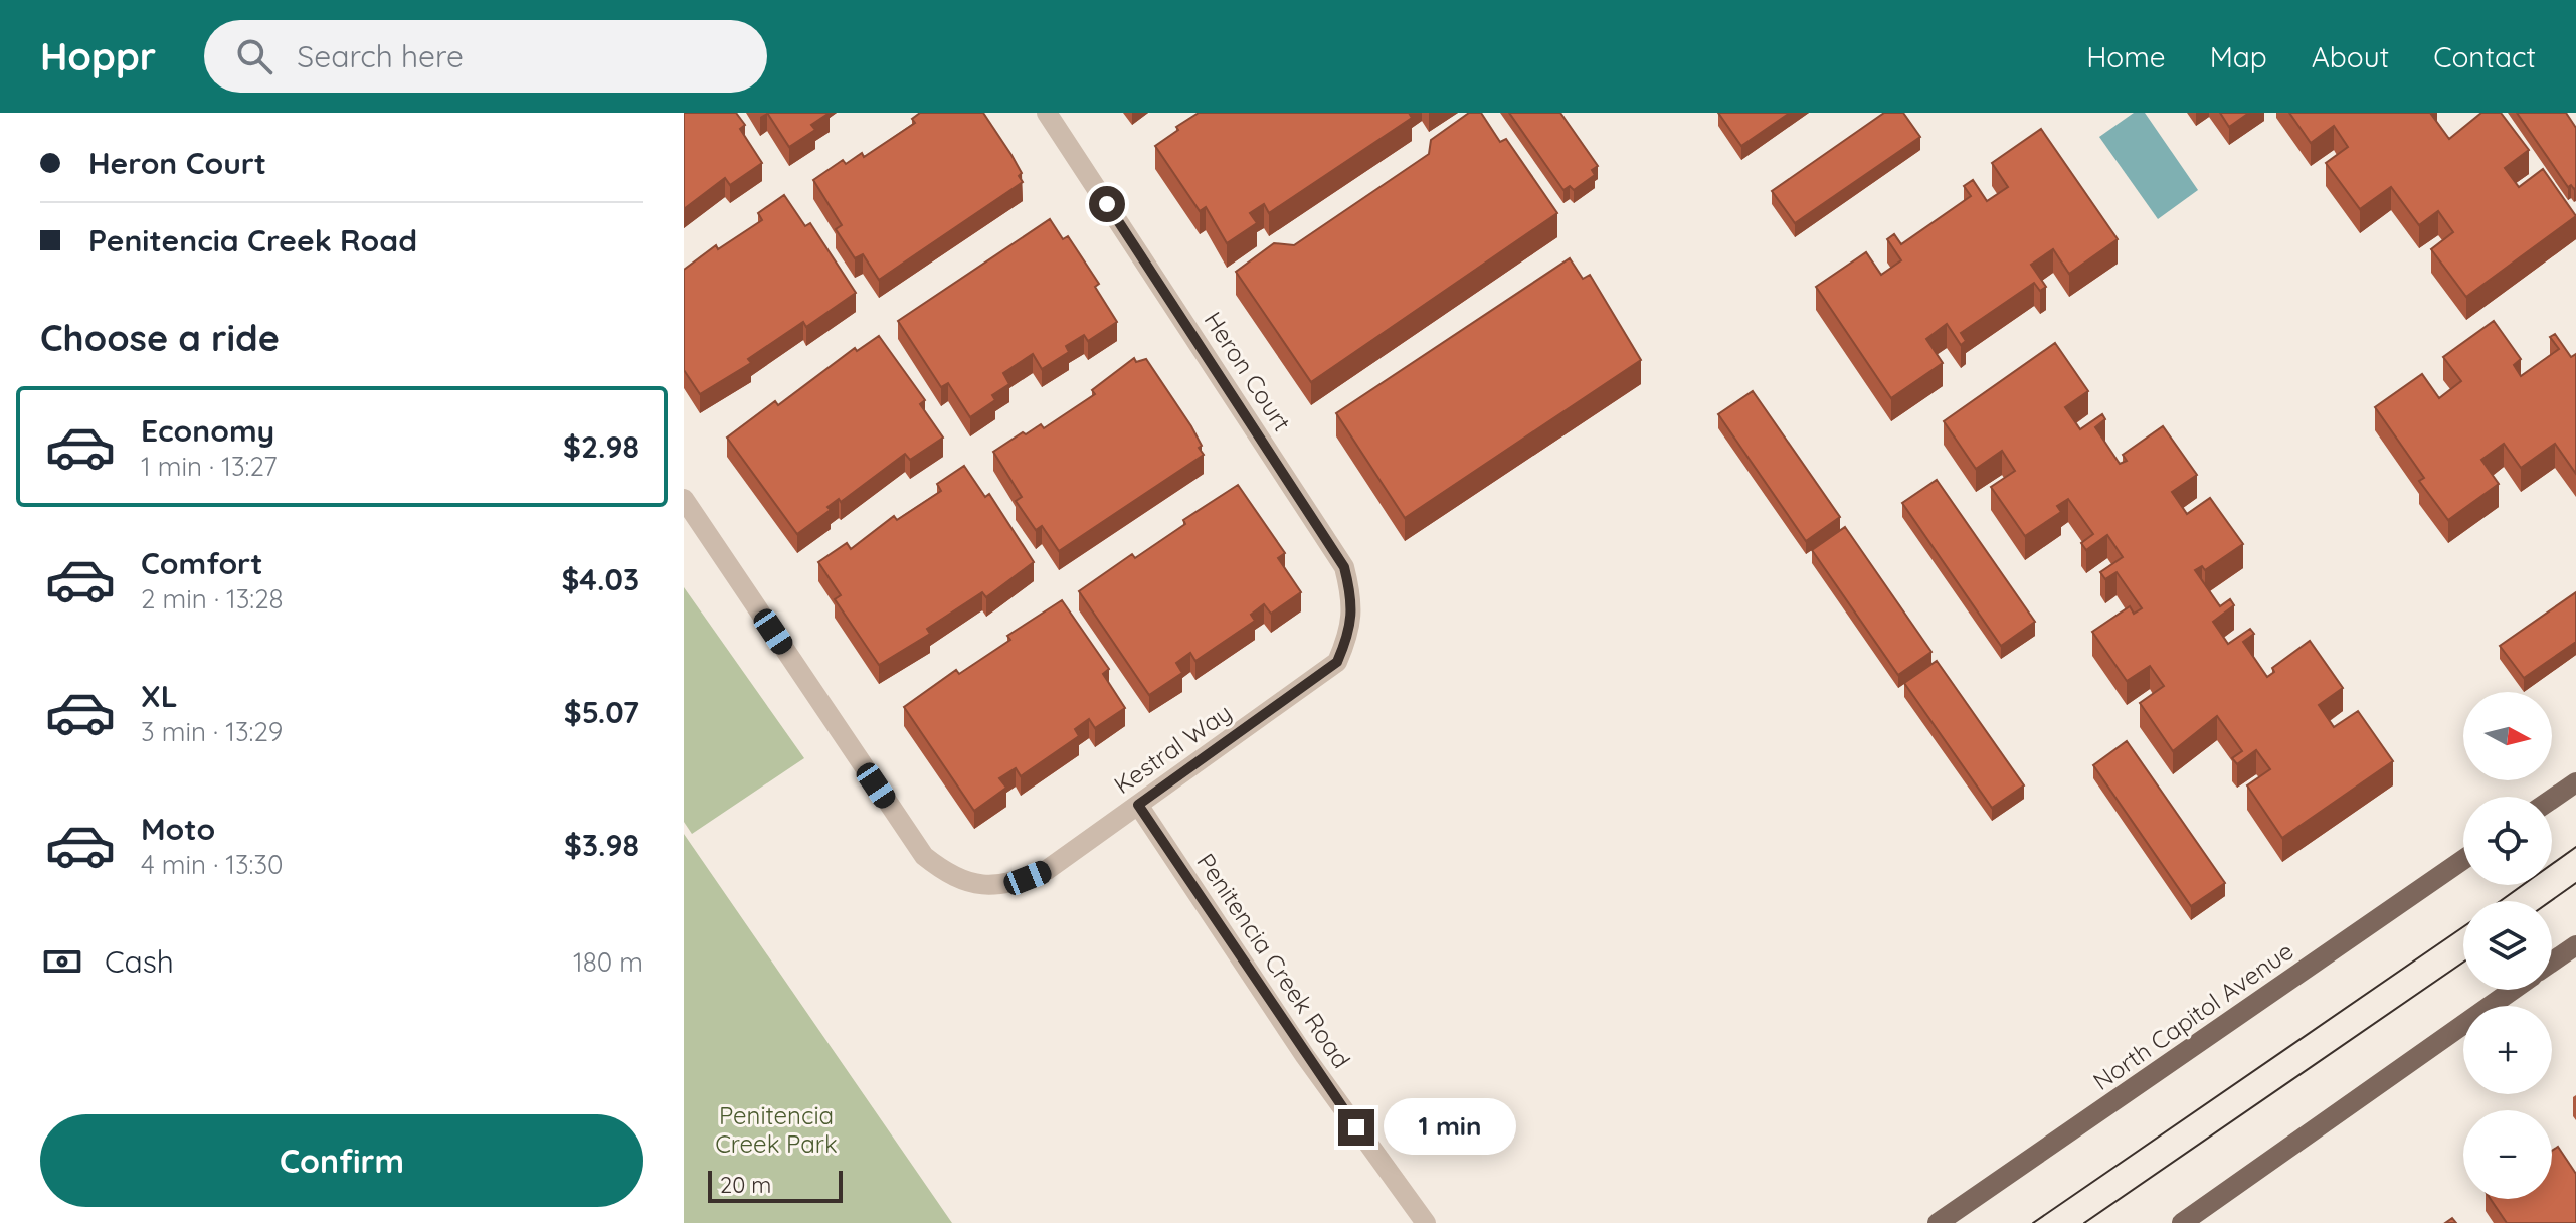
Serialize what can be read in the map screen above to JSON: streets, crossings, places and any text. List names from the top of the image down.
{
  "streets": {
    "main road": ["North Capitol Avenue"],
    "street": ["Heron Court", "Kestral Way", "Penitencia Creek Road"]
  },
  "crossings": [
    ["Heron Court", "Kestral Way"],
    ["Kestral Way", "Penitencia Creek Road"]
  ],
  "parks": ["Penitencia Creek Park"],
  "scale_bar": "20 m",
  "north": "right",
  "page": {
    "header": "Hoppr",
    "search": "Search here",
    "nav": [
      "Home",
      "Map",
      "About",
      "Contact"
    ],
    "banner": ["Heron Court", "Penitencia Creek Road"],
    "heading": "Choose a ride",
    "list": [
      {
        "name": "Economy",
        "note": "1 min · 13:27",
        "value": "$2.98"
      },
      {
        "name": "Comfort",
        "note": "2 min · 13:28",
        "value": "$4.03"
      },
      {
        "name": "XL",
        "note": "3 min · 13:29",
        "value": "$5.07"
      },
      {
        "name": "Moto",
        "note": "4 min · 13:30",
        "value": "$3.98"
      }
    ],
    "map_buttons": ["+", "−"],
    "pay": ["Cash", "180 m"],
    "buttons": "Confirm",
    "bubble": "1 min",
    "scale": "20 m"
  }
}
